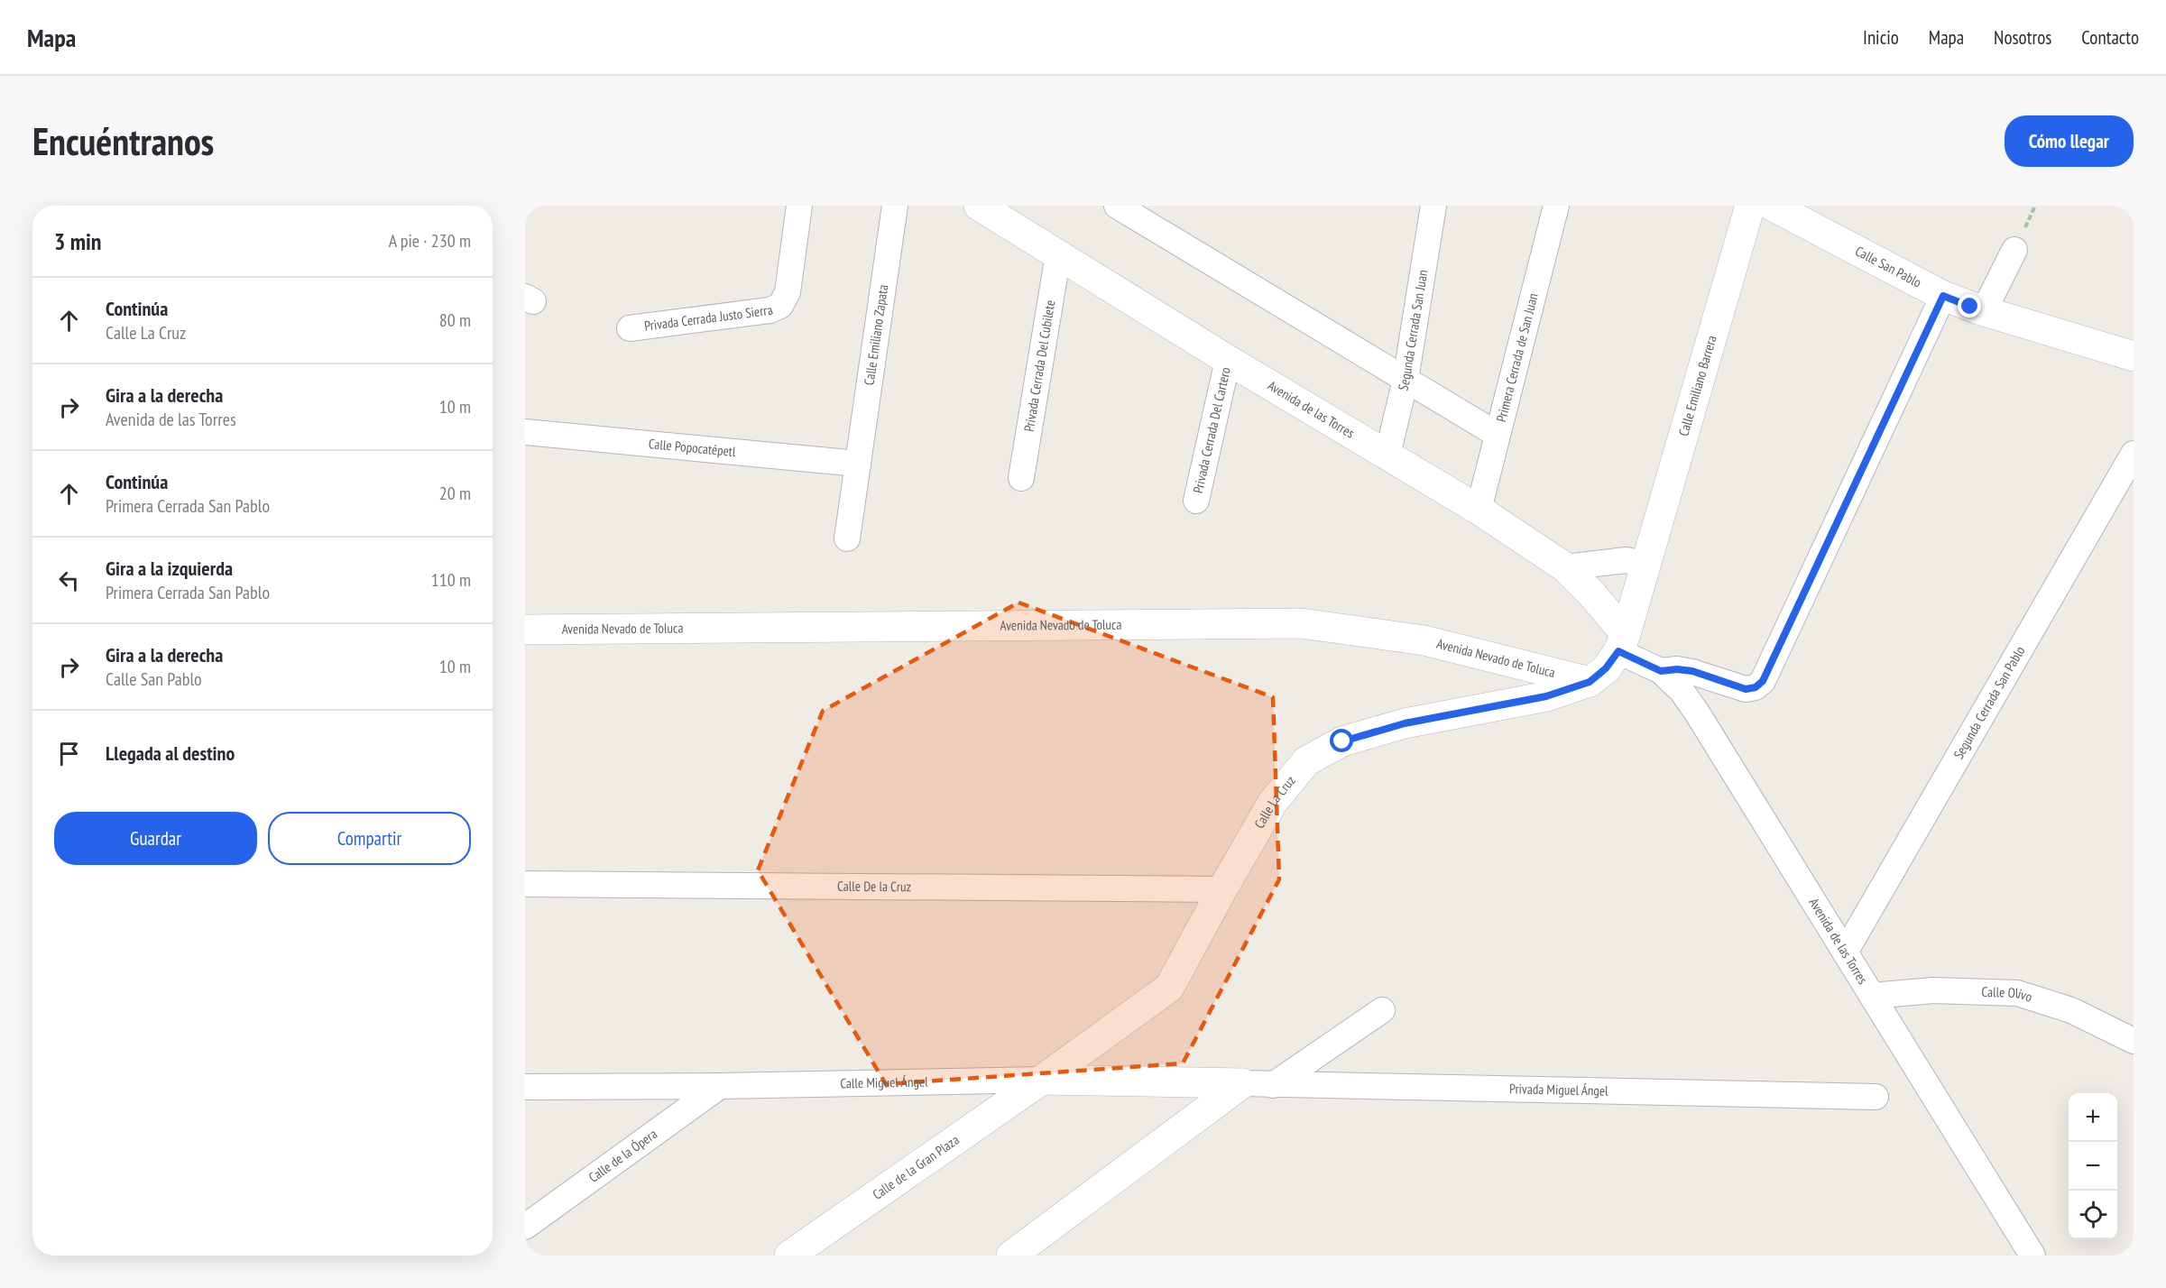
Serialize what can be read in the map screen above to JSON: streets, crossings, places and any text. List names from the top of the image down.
{
  "streets": {
    "street": [
      "Calle San Pablo",
      "Privada Cerrada Justo Sierra",
      "Segunda Cerrada San Juan",
      "Calle Emiliano Zapata",
      "Primera Cerrada de San Juan",
      "Privada Cerrada Del Cubilete",
      "Calle Emiliano Barrera",
      "Avenida de las Torres",
      "Privada Cerrada Del Cartero",
      "Calle Popocatépetl",
      "Avenida Nevado de Toluca",
      "Segunda Cerrada San Pablo",
      "Calle La Cruz",
      "Calle De la Cruz",
      "Calle Olivo",
      "Calle Miguel Ángel",
      "Privada Miguel Ángel",
      "Calle de la Ópera",
      "Calle de la Gran Plaza"
    ]
  },
  "crossings": [
    ["Segunda Cerrada San Juan", "Avenida de las Torres"],
    ["Calle Emiliano Zapata", "Calle Popocatépetl"],
    ["Primera Cerrada de San Juan", "Avenida de las Torres"],
    ["Privada Cerrada Del Cubilete", "Avenida de las Torres"],
    ["Avenida de las Torres", "Privada Cerrada Del Cartero"],
    ["Avenida de las Torres", "Avenida Nevado de Toluca"],
    ["Avenida de las Torres", "Segunda Cerrada San Pablo"],
    ["Avenida de las Torres", "Calle La Cruz"],
    ["Avenida de las Torres", "Calle Olivo"],
    ["Avenida Nevado de Toluca", "Calle La Cruz"],
    ["Calle La Cruz", "Calle De la Cruz"],
    ["Calle La Cruz", "Calle Miguel Ángel"],
    ["Calle La Cruz", "Calle de la Gran Plaza"],
    ["Calle Miguel Ángel", "Privada Miguel Ángel"],
    ["Calle Miguel Ángel", "Calle de la Ópera"],
    ["Calle Miguel Ángel", "Calle de la Gran Plaza"]
  ],
  "page": {
    "header": "Mapa",
    "nav": [
      "Inicio",
      "Mapa",
      "Nosotros",
      "Contacto"
    ],
    "buttons": [
      "Cómo llegar",
      ["Guardar", "Compartir"]
    ],
    "title": "Encuéntranos",
    "heading": ["3 min", "A pie · 230 m"],
    "list": [
      ["Continúa", "Calle La Cruz", "80 m"],
      ["Gira a la derecha", "Avenida de las Torres", "10 m"],
      ["Continúa", "Primera Cerrada San Pablo", "20 m"],
      ["Gira a la izquierda", "Primera Cerrada San Pablo", "110 m"],
      ["Gira a la derecha", "Calle San Pablo", "10 m"],
      "Llegada al destino"
    ],
    "map_buttons": ["+", "−"]
  }
}
